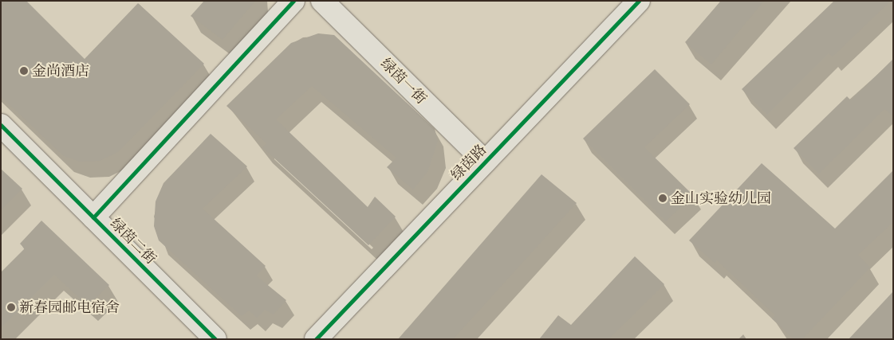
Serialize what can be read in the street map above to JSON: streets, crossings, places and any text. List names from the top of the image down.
{
  "streets": {
    "street": ["绿茵一街", "绿茵路", "绿茵二街"]
  },
  "crossings": [
    ["绿茵一街", "绿茵路"]
  ],
  "places": ["金尚酒店", "金山实验幼儿园", "新春园邮电宿舍"]
}
